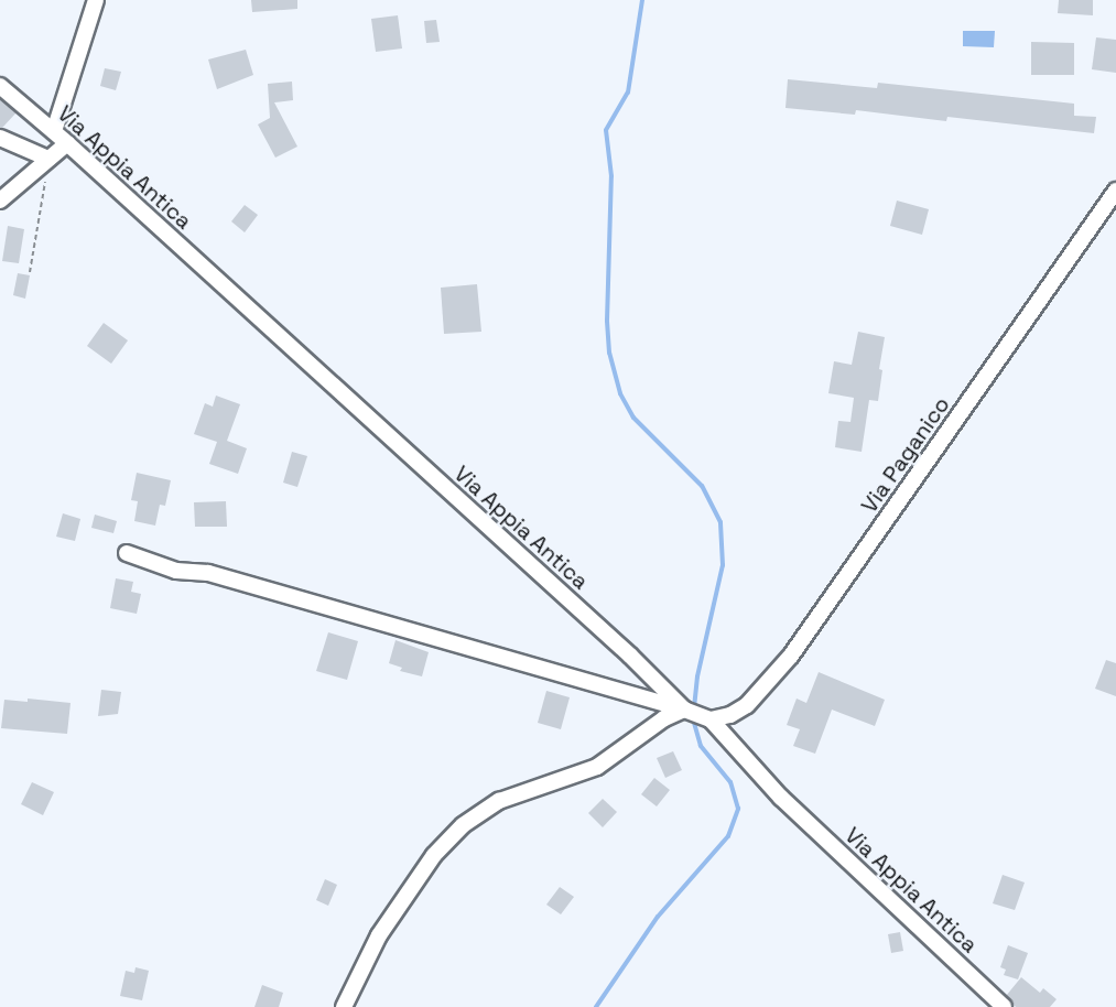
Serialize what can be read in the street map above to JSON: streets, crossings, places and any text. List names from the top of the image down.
{
  "streets": {
    "street": ["Via Appia Antica", "Via Paganico"]
  },
  "crossings": [
    ["Via Appia Antica", "Via Paganico"]
  ]
}
